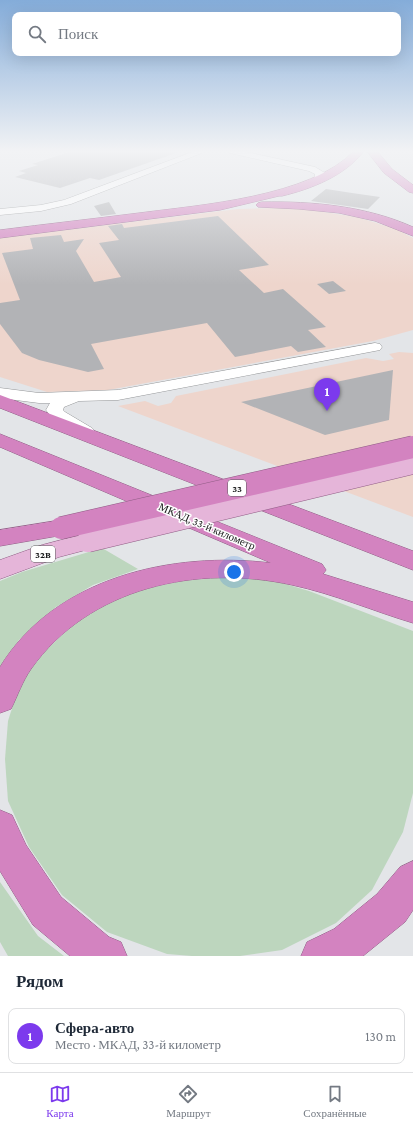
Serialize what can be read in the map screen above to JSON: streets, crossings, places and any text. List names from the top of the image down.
{
  "streets": {
    "highway": ["33", "МКАД, 33-й километр"],
    "main road": ["32B"]
  },
  "page": {
    "search": "Поиск",
    "pins": "1",
    "heading": "Рядом",
    "list": [
      {
        "mark": "1",
        "name": "Сфера-авто",
        "note": "Место · МКАД, 33-й километр",
        "value": "130 m"
      }
    ],
    "nav": ["Карта", "Маршрут", "Сохранённые"]
  }
}
